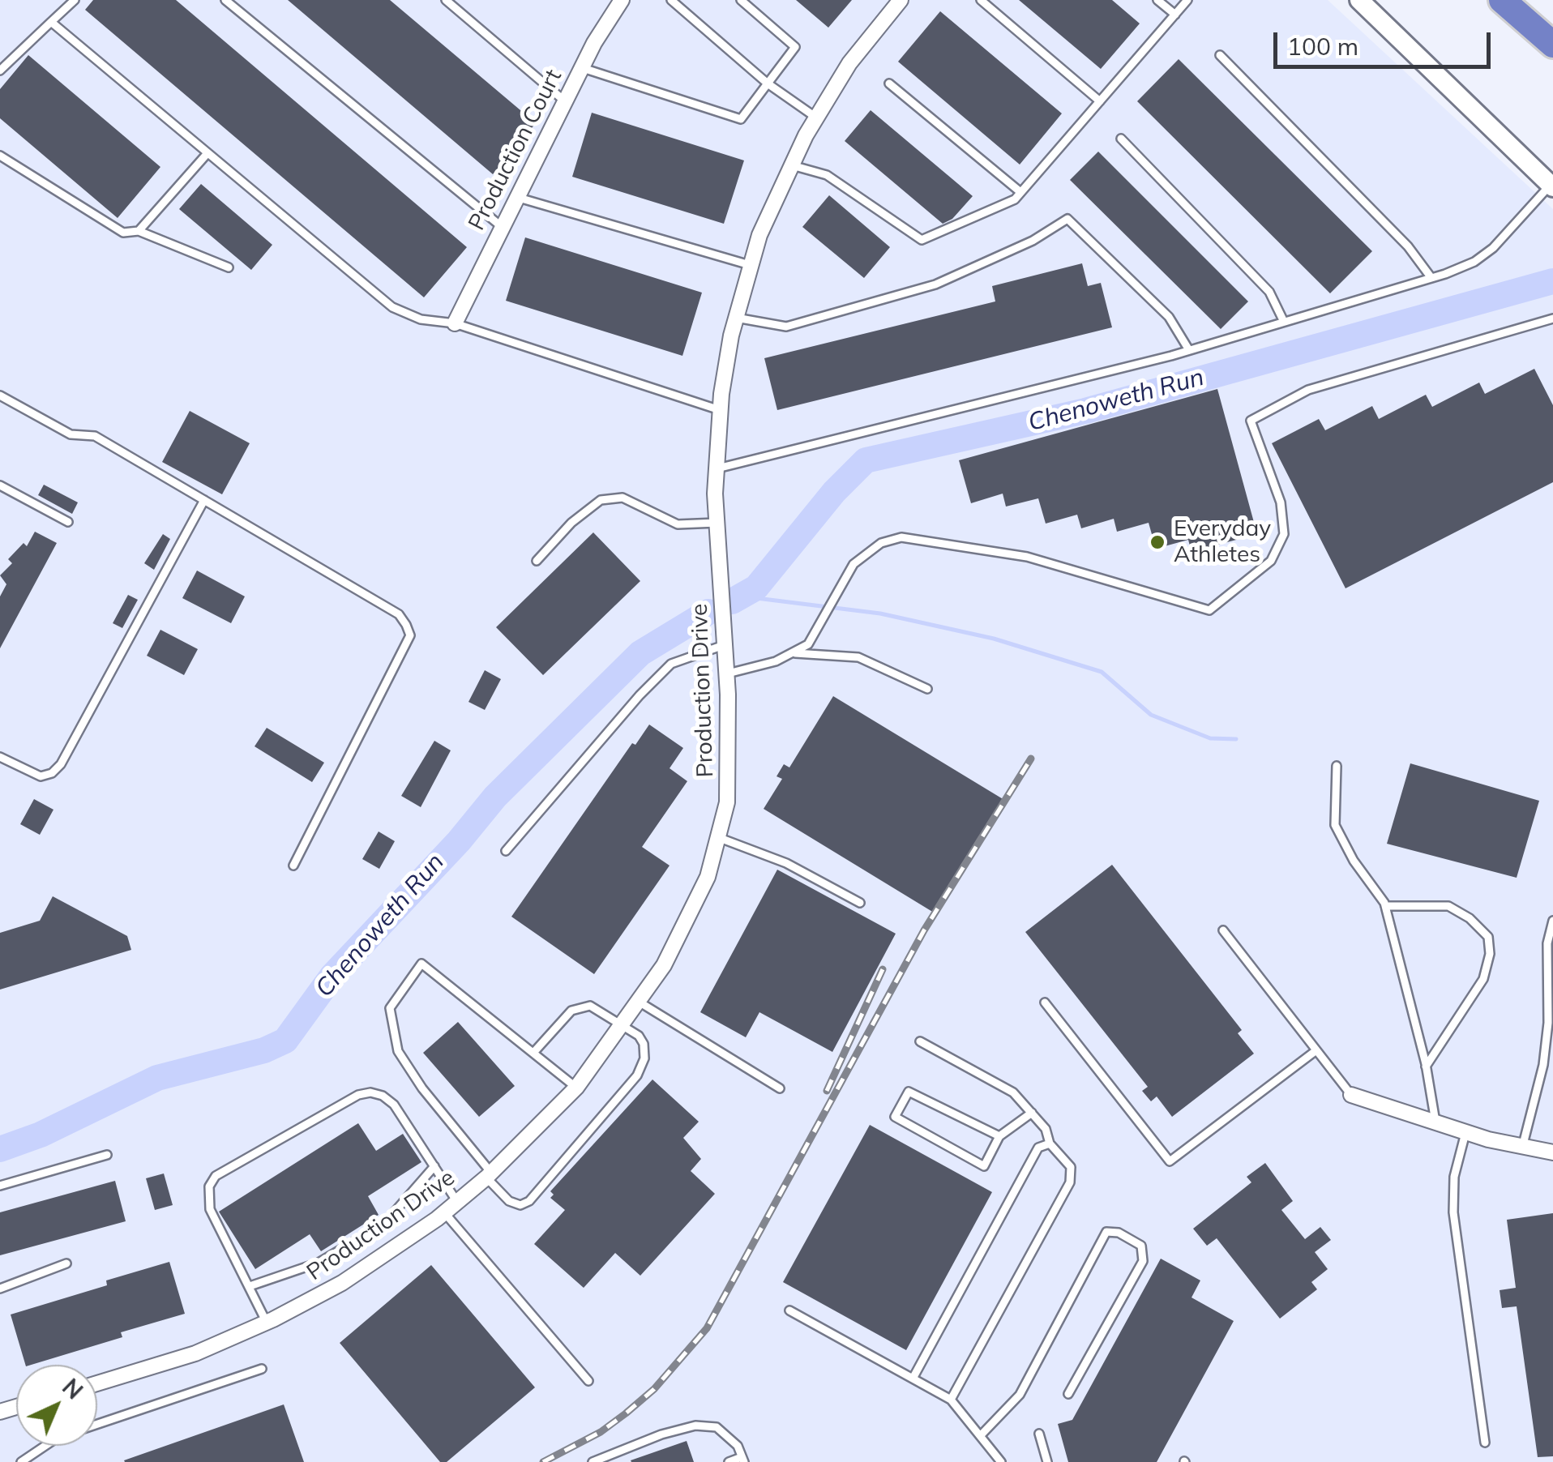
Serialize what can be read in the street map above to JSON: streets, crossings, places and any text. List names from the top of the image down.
{
  "streets": {
    "street": ["Production Court", "Production Drive"]
  },
  "water": ["Chenoweth Run"],
  "places": ["Everyday Athletes"],
  "scale_bar": "100 m",
  "north": "top right"
}
